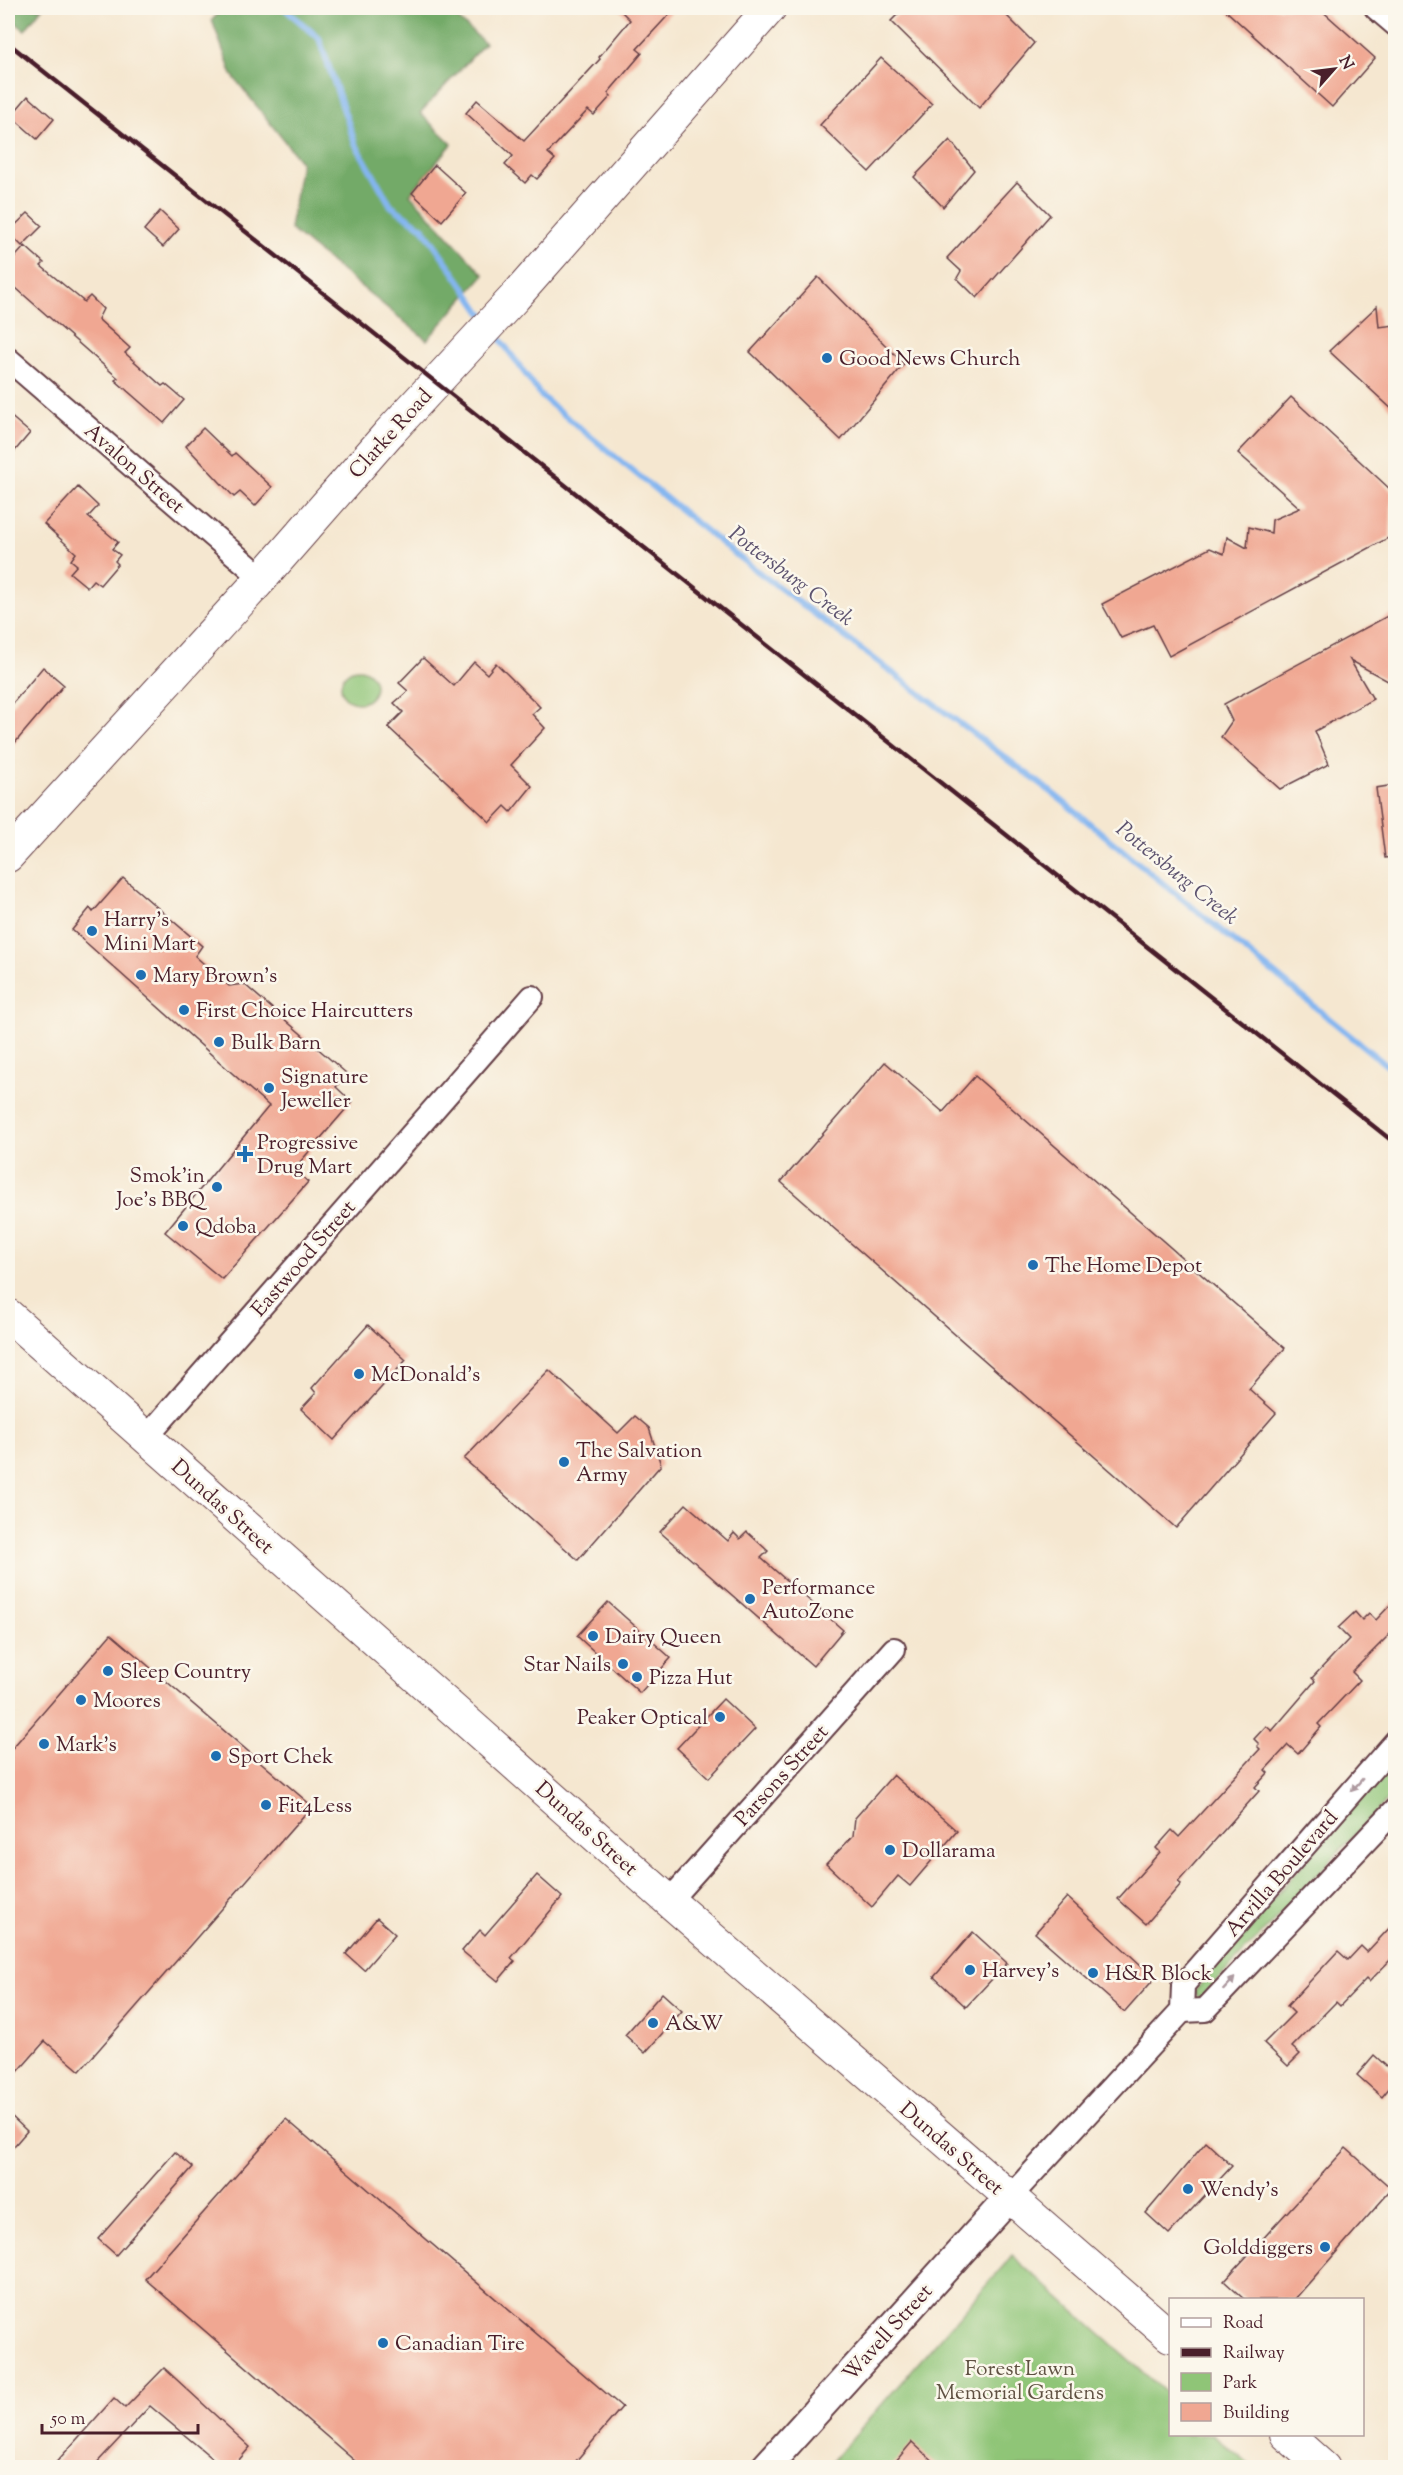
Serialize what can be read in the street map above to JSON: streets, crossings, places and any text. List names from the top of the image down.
{
  "streets": {
    "main road": ["Clarke Road", "Dundas Street"],
    "street": [
      "Avalon Street",
      "Eastwood Street",
      "Parsons Street",
      "Arvilla Boulevard",
      "Wavell Street"
    ]
  },
  "crossings": [
    ["Clarke Road", "Avalon Street"],
    ["Eastwood Street", "Dundas Street"],
    ["Dundas Street", "Parsons Street"],
    ["Dundas Street", "Wavell Street"]
  ],
  "water": ["Pottersburg Creek"],
  "parks": ["Forest Lawn Memorial Gardens"],
  "places": {
    "other": [
      "Good News Church",
      "Harry's Mini Mart",
      "Mary Brown's",
      "First Choice Haircutters",
      "Bulk Barn",
      "Signature Jeweller",
      "Smok'in Joe's BBQ",
      "Qdoba",
      "The Home Depot",
      "McDonald's",
      "The Salvation Army",
      "Performance AutoZone",
      "Dairy Queen",
      "Star Nails",
      "Sleep Country",
      "Pizza Hut",
      "Moores",
      "Peaker Optical",
      "Mark's",
      "Sport Chek",
      "Fit4Less",
      "Dollarama",
      "Harvey's",
      "H&R Block",
      "A&W",
      "Wendy's",
      "Golddiggers",
      "Canadian Tire"
    ],
    "health": ["Progressive Drug Mart"]
  },
  "legend": [
    "Road",
    "Railway",
    "Park",
    "Building"
  ],
  "scale_bar": "50 m",
  "north": "top right"
}
